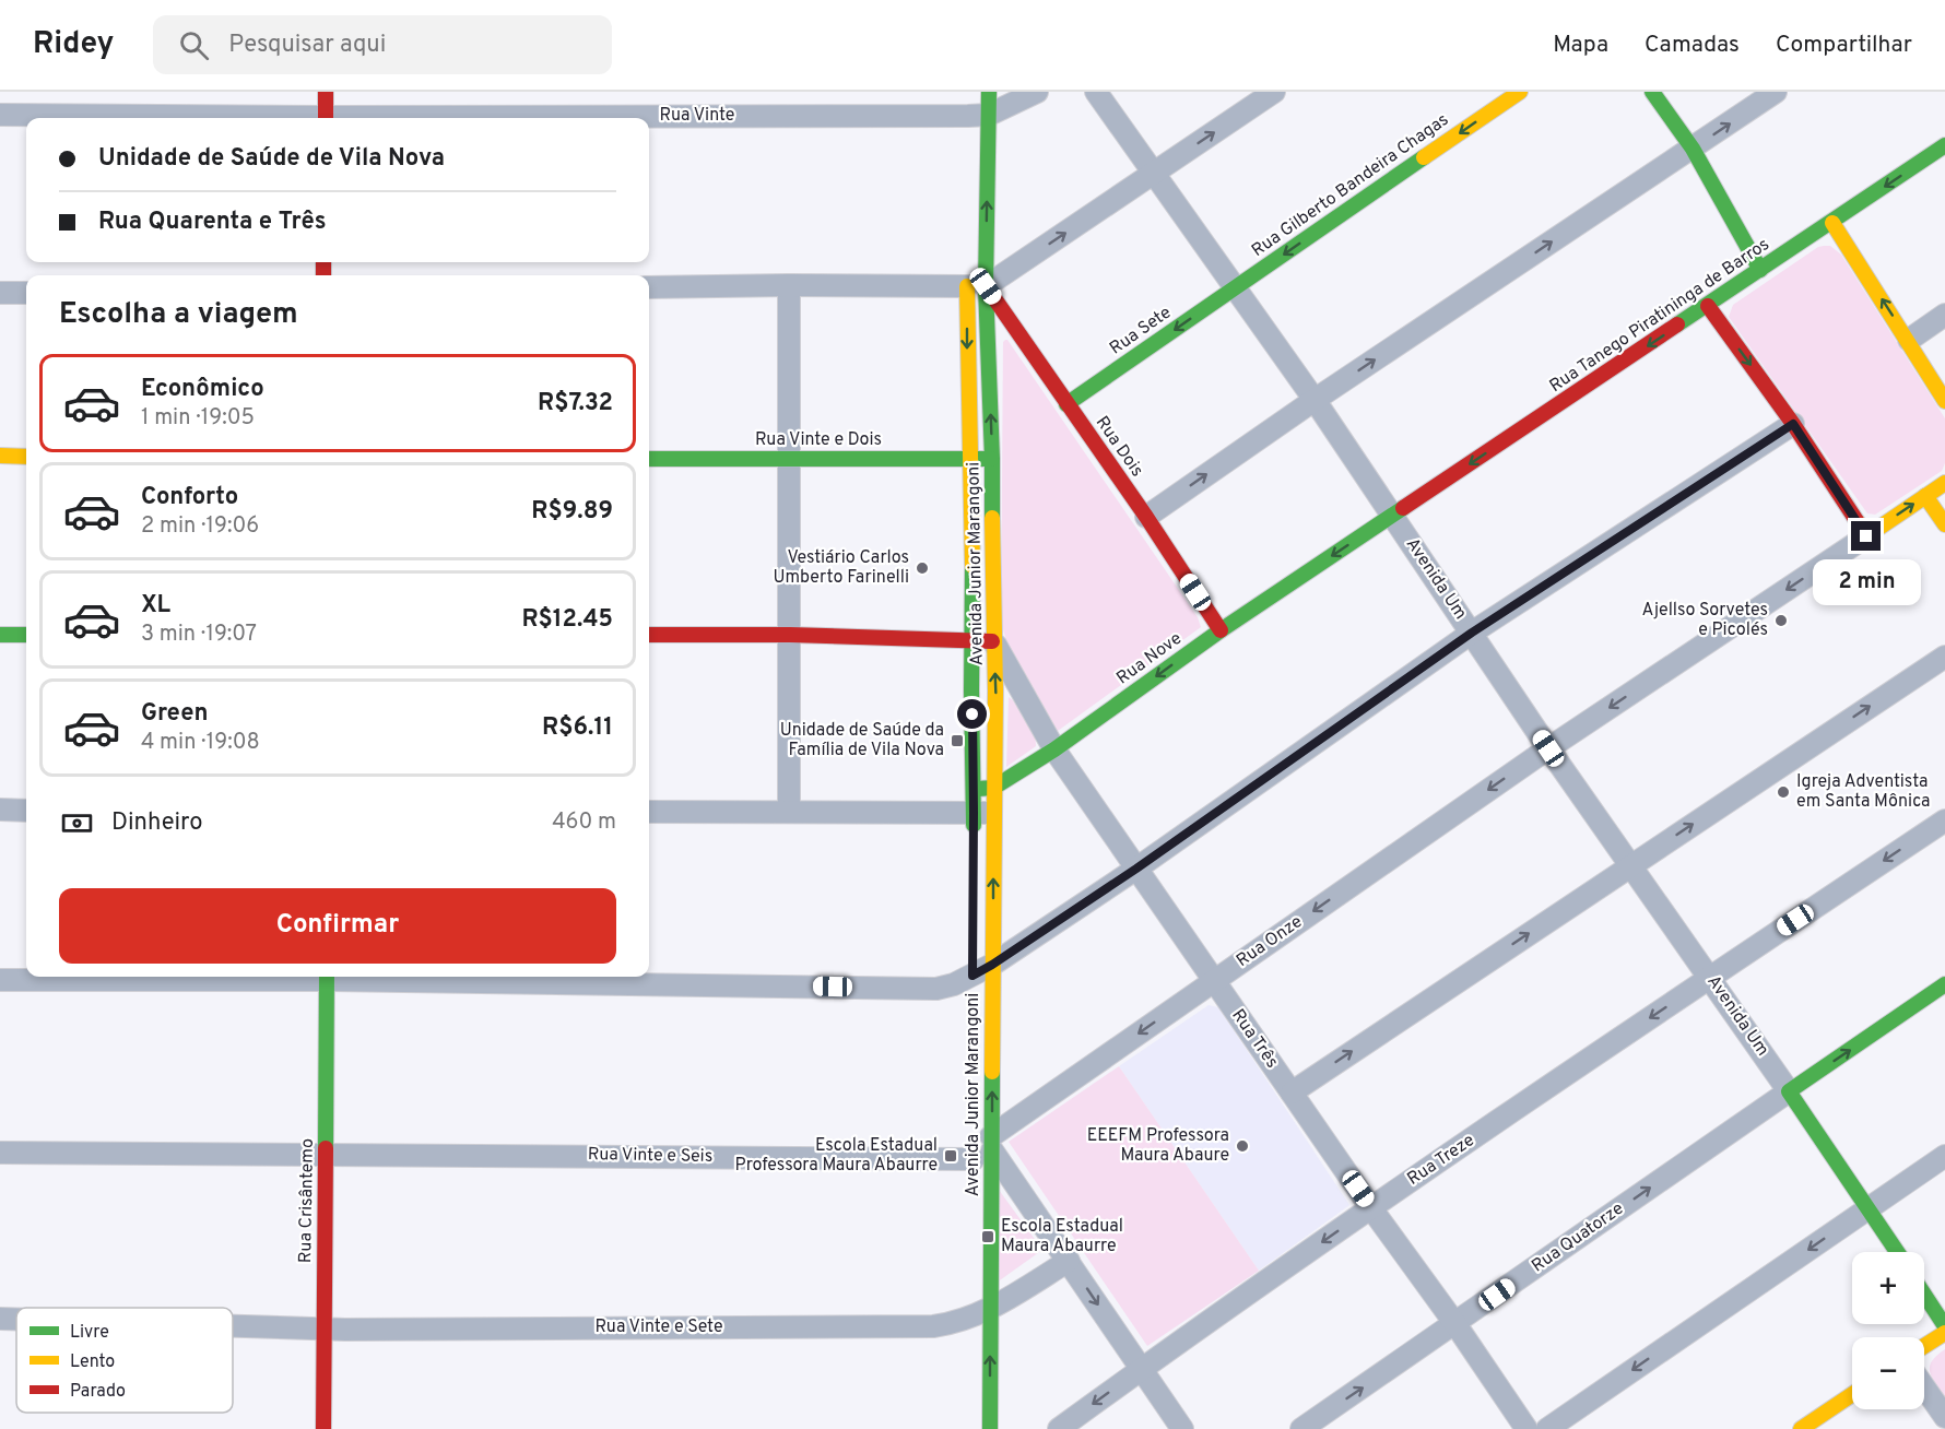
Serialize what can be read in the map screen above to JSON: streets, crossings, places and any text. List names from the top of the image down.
{
  "streets": {
    "street": [
      "Rua Vinte",
      "Rua Gilberto Bandeira Chagas",
      "Rua Tanego Piratininga de Barros",
      "Rua Sete",
      "Rua Vinte e Dois",
      "Rua Dois",
      "Avenida Junior Marangoni",
      "Avenida Um",
      "Rua Nove",
      "Rua Onze",
      "Rua Três",
      "Rua Vinte e Seis",
      "Rua Treze",
      "Rua Crisântemo",
      "Rua Quatorze",
      "Rua Vinte e Sete"
    ]
  },
  "crossings": [
    ["Rua Vinte", "Avenida Junior Marangoni"],
    ["Rua Gilberto Bandeira Chagas", "Rua Sete"],
    ["Rua Gilberto Bandeira Chagas", "Avenida Um"],
    ["Rua Tanego Piratininga de Barros", "Avenida Um"],
    ["Rua Tanego Piratininga de Barros", "Rua Nove"],
    ["Rua Sete", "Rua Dois"],
    ["Rua Sete", "Avenida Um"],
    ["Rua Vinte e Dois", "Avenida Junior Marangoni"],
    ["Rua Dois", "Avenida Junior Marangoni"],
    ["Rua Dois", "Rua Nove"],
    ["Avenida Junior Marangoni", "Rua Nove"],
    ["Avenida Junior Marangoni", "Rua Onze"],
    ["Avenida Junior Marangoni", "Rua Três"],
    ["Avenida Junior Marangoni", "Rua Vinte e Seis"],
    ["Avenida Junior Marangoni", "Rua Vinte e Sete"],
    ["Avenida Um", "Rua Nove"],
    ["Avenida Um", "Rua Onze"],
    ["Avenida Um", "Rua Treze"],
    ["Avenida Um", "Rua Quatorze"],
    ["Rua Nove", "Rua Três"],
    ["Rua Onze", "Rua Três"],
    ["Rua Onze", "Rua Vinte e Seis"],
    ["Rua Três", "Rua Treze"],
    ["Rua Três", "Rua Quatorze"],
    ["Rua Vinte e Seis", "Rua Crisântemo"],
    ["Rua Crisântemo", "Rua Vinte e Sete"]
  ],
  "one_way": [
    "Rua Gilberto Bandeira Chagas",
    "Rua Tanego Piratininga de Barros",
    "Rua Sete",
    "Rua Nove"
  ],
  "places": {
    "other": [
      "Vestiário Carlos Umberto Farinelli",
      "Ajellso Sorvetes e Picolés",
      "Igreja Adventista em Santa Mônica",
      "EEEFM Professora Maura Abaure"
    ],
    "transit": ["Unidade de Saúde da Família de Vila Nova", "Escola Estadual Professora Maura Abaurre", "Escola Estadual Maura Abaurre"]
  },
  "legend": ["Livre", "Lento", "Parado"],
  "page": {
    "header": "Ridey",
    "search": "Pesquisar aqui",
    "nav": ["Mapa", "Camadas", "Compartilhar"],
    "banner": ["Unidade de Saúde de Vila Nova", "Rua Quarenta e Três"],
    "heading": "Escolha a viagem",
    "list": [
      {
        "name": "Econômico",
        "note": "1 min · 19:05",
        "value": "R$7.32"
      },
      {
        "name": "Conforto",
        "note": "2 min · 19:06",
        "value": "R$9.89"
      },
      {
        "name": "XL",
        "note": "3 min · 19:07",
        "value": "R$12.45"
      },
      {
        "name": "Green",
        "note": "4 min · 19:08",
        "value": "R$6.11"
      }
    ],
    "bubble": "2 min",
    "pay": ["Dinheiro", "460 m"],
    "buttons": "Confirmar",
    "map_buttons": ["+", "−"]
  }
}
